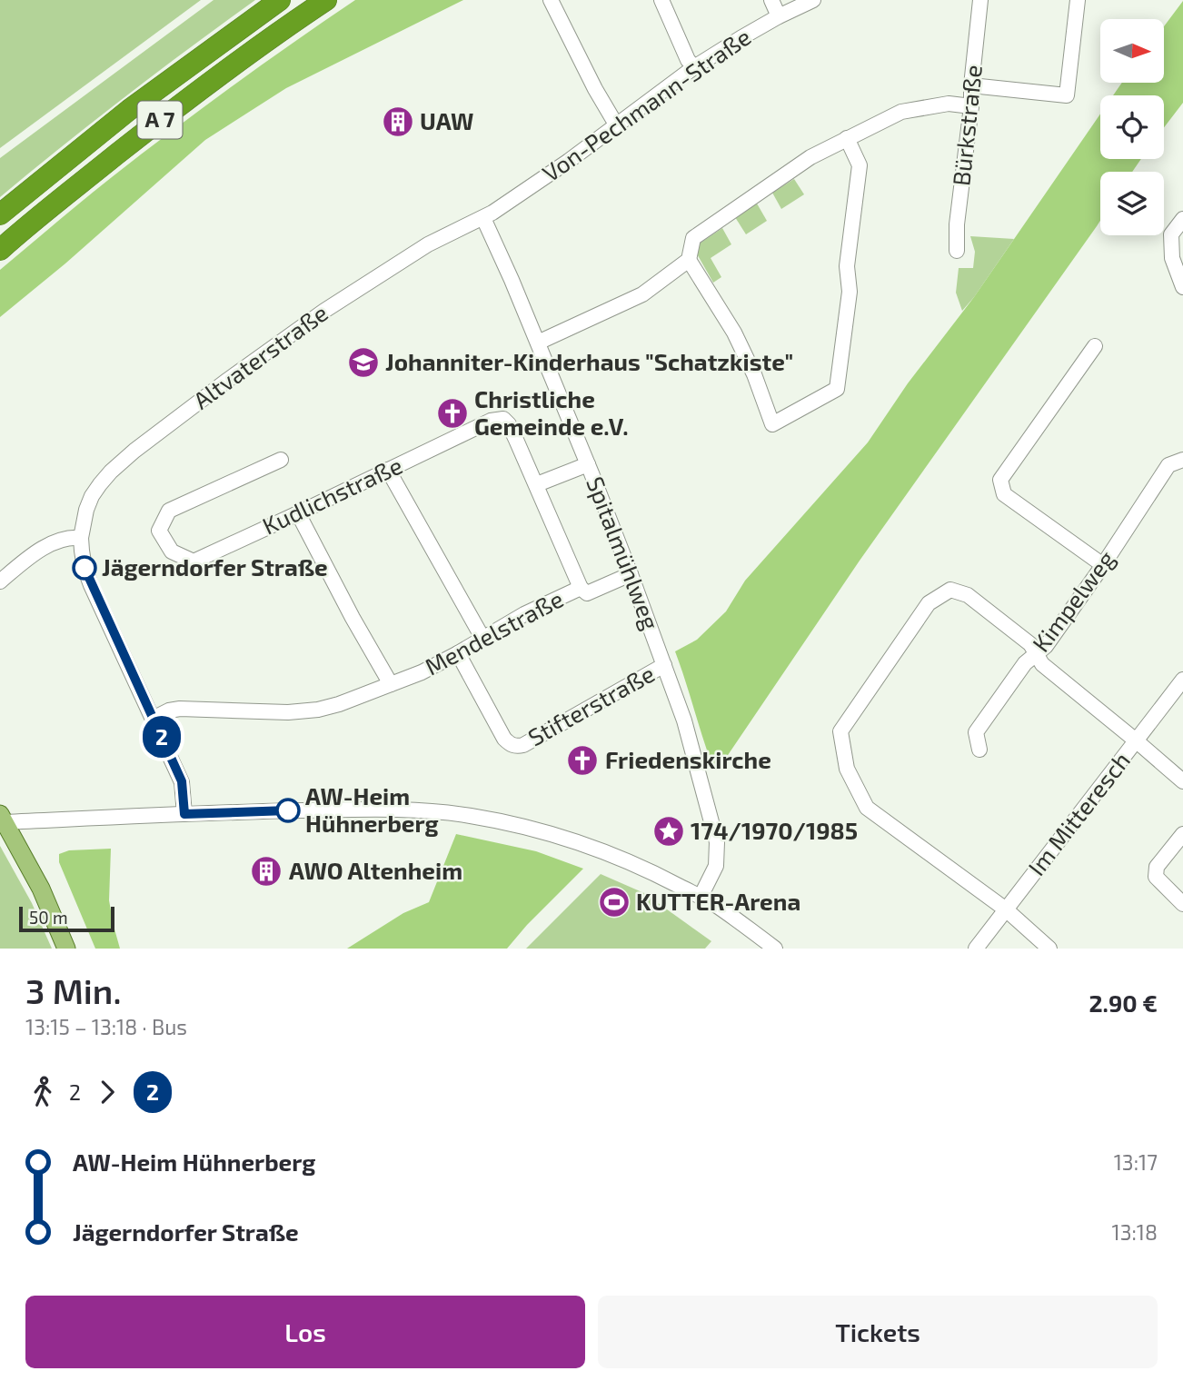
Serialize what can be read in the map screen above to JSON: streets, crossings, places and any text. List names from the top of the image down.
{
  "streets": {
    "highway": ["A 7"],
    "street": [
      "Von-Pechmann-Straße",
      "Bürkstraße",
      "Altvaterstraße",
      "Kudlichstraße",
      "Spitalmühlweg",
      "Kimpelweg",
      "Mendelstraße",
      "Stifterstraße",
      "Im Mitteresch"
    ]
  },
  "crossings": [
    ["Von-Pechmann-Straße", "Altvaterstraße"],
    ["Von-Pechmann-Straße", "Spitalmühlweg"],
    ["Altvaterstraße", "Spitalmühlweg"],
    ["Spitalmühlweg", "Mendelstraße"],
    ["Spitalmühlweg", "Stifterstraße"],
    ["Mendelstraße", "Stifterstraße"]
  ],
  "places": {
    "building": ["UAW", "AWO Altenheim"],
    "school or university": ["Johanniter-Kinderhaus \"Schatzkiste\""],
    "church": ["Christliche Gemeinde e.V.", "Friedenskirche"],
    "other": ["Jägerndorfer Straße", "AW-Heim Hühnerberg"],
    "place": ["174/1970/1985"],
    "sports": ["KUTTER-Arena"]
  },
  "lines": ["bus line 2"],
  "scale_bar": "50 m",
  "north": "right",
  "page": {
    "on_map": "2",
    "scale": "50 m",
    "heading": ["3 Min.", "13:15 – 13:18 · Bus", "2.90 €"],
    "legs": ["2", "2"],
    "list": [
      {
        "name": "AW-Heim Hühnerberg",
        "value": "13:17"
      },
      {
        "name": "Jägerndorfer Straße",
        "value": "13:18"
      }
    ],
    "buttons": ["Los", "Tickets"]
  }
}
